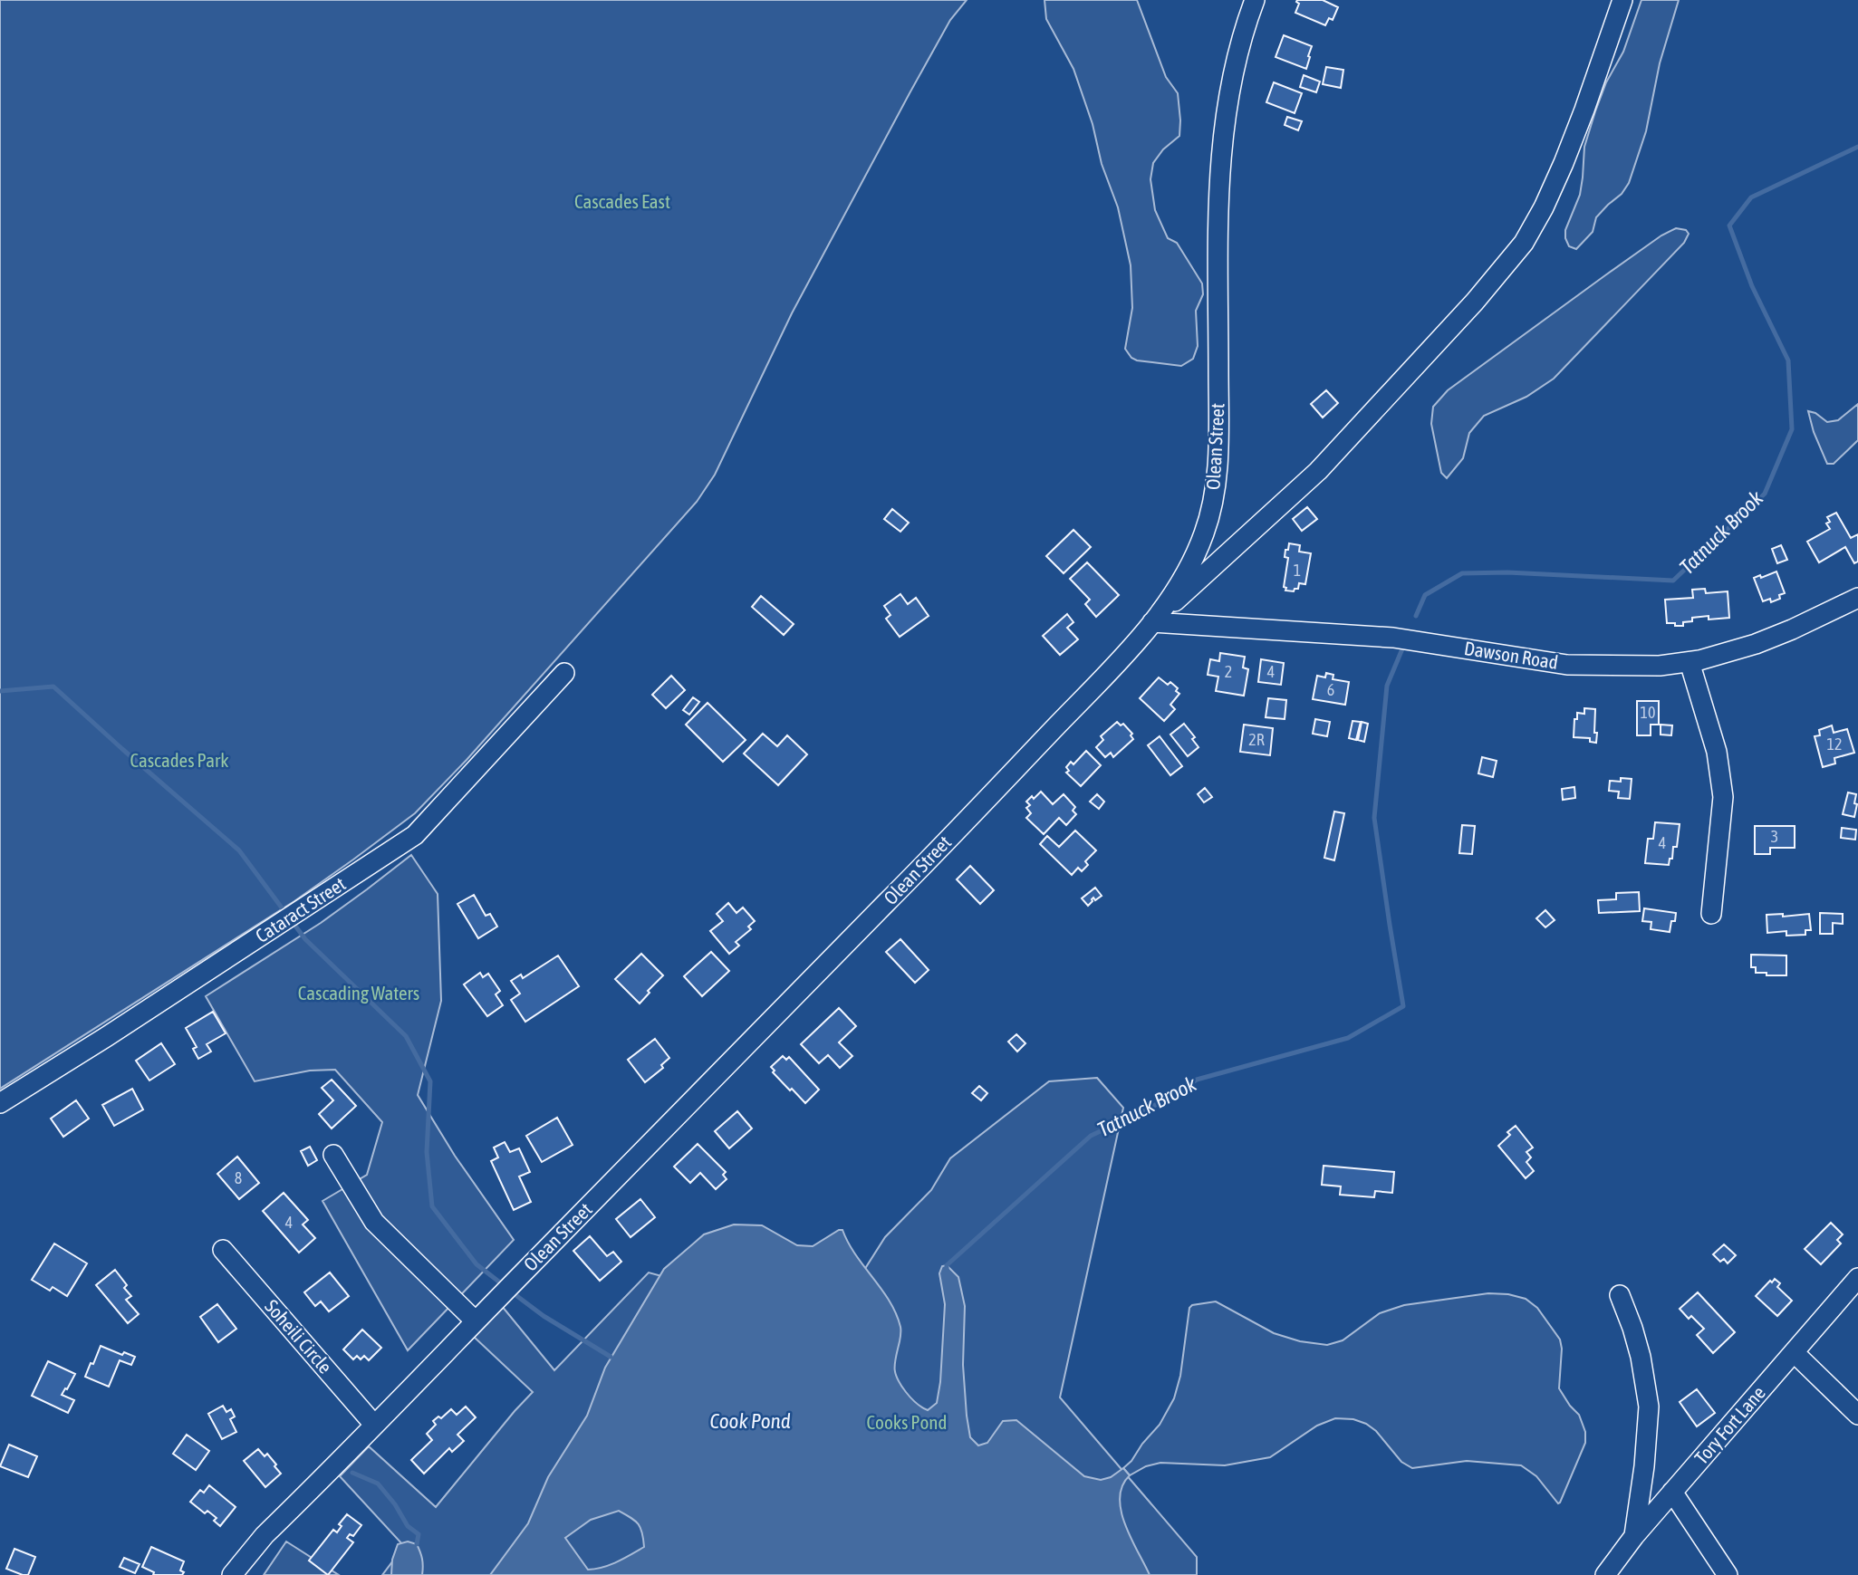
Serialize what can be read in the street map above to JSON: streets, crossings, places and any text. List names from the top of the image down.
{
  "streets": {
    "street": [
      "Olean Street",
      "Dawson Road",
      "Cataract Street",
      "Soheili Circle",
      "Tory Fort Lane"
    ]
  },
  "crossings": [
    ["Olean Street", "Dawson Road"],
    ["Olean Street", "Soheili Circle"]
  ],
  "water": ["Tatnuck Brook", "Cook Pond"],
  "parks": [
    "Cascades East",
    "Cascades Park",
    "Cascading Waters",
    "Cooks Pond"
  ],
  "house_numbers": [
    "1",
    "2",
    "4",
    "6",
    "10",
    "2R",
    "12",
    "3",
    "4",
    "8",
    "4"
  ]
}
